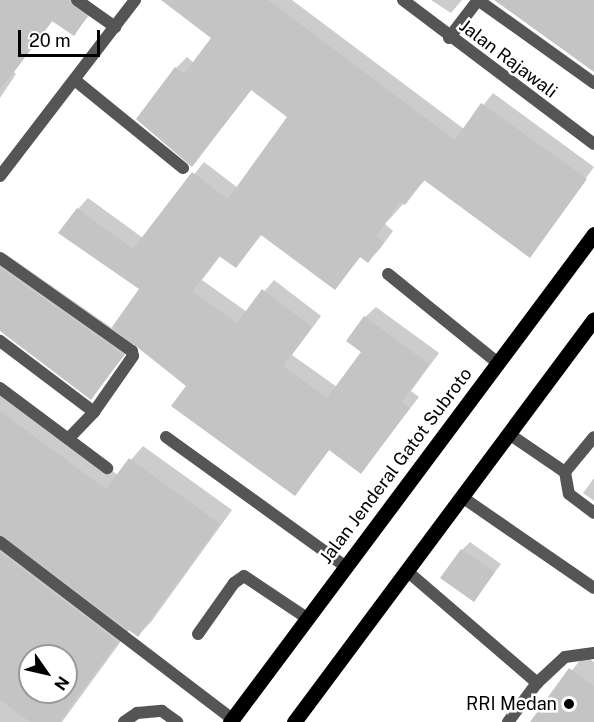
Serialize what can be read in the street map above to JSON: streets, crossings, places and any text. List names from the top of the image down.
{
  "streets": {
    "main road": ["Jalan Jenderal Gatot Subroto"],
    "street": ["Jalan Rajawali"]
  },
  "places": ["RRI Medan"],
  "scale_bar": "20 m",
  "north": "bottom right"
}
